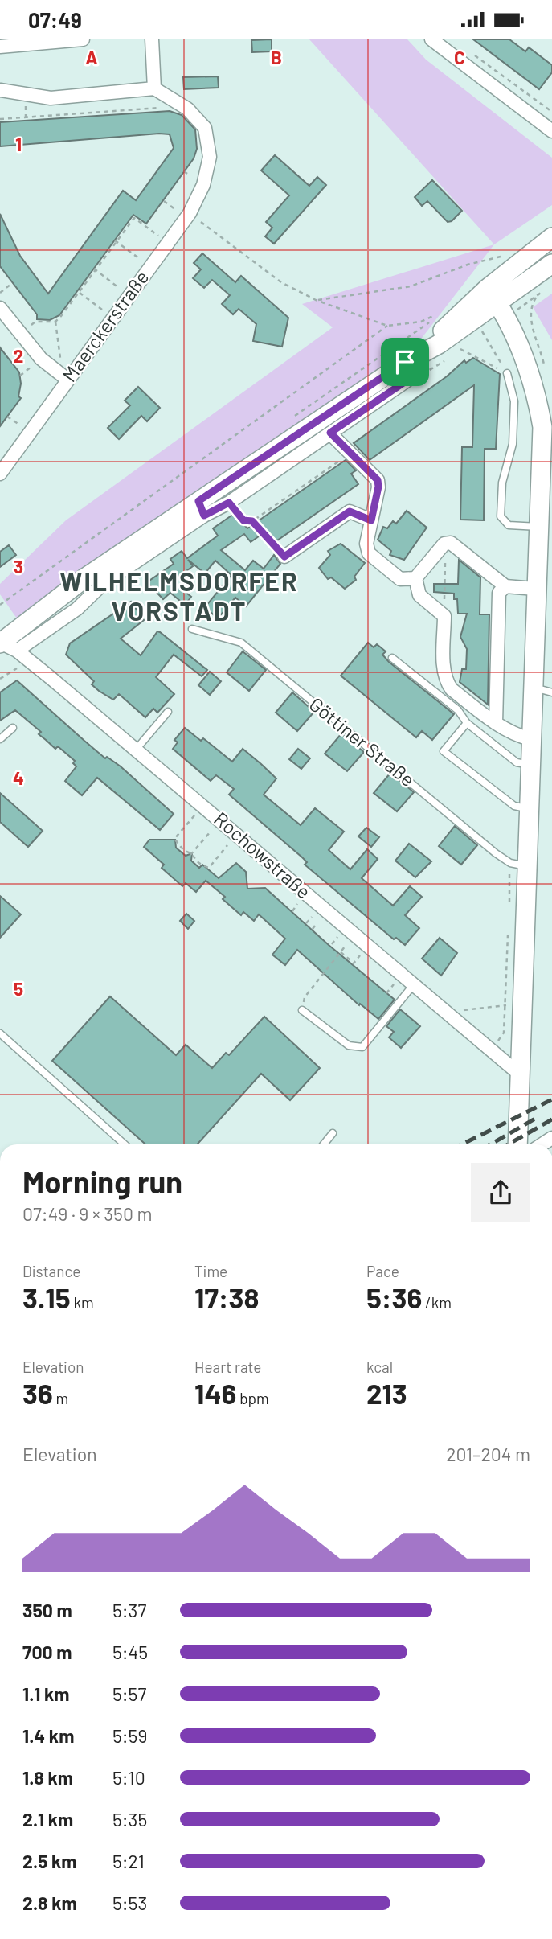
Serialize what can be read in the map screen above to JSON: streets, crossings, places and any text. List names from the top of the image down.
{
  "streets": {
    "street": ["Maerckerstraße", "Rochowstraße"],
    "lane": ["Göttiner Straße"]
  },
  "districts": ["WILHELMSDORFER VORSTADT"],
  "page": {
    "status": "07:49",
    "heading": ["Morning run", "07:49 · 9 × 350 m"],
    "stats": [
      ["Distance", "3.15 km"],
      ["Time", "17:38"],
      ["Pace", "5:36 /km"],
      ["Elevation", "36 m"],
      ["Heart rate", "146 bpm"],
      ["kcal", "213"]
    ],
    "chart": ["Elevation", "201–204 m"],
    "list": [
      {
        "name": "350 m",
        "note": "5:37"
      },
      {
        "name": "700 m",
        "note": "5:45"
      },
      {
        "name": "1.1 km",
        "note": "5:57"
      },
      {
        "name": "1.4 km",
        "note": "5:59"
      },
      {
        "name": "1.8 km",
        "note": "5:10"
      },
      {
        "name": "2.1 km",
        "note": "5:35"
      },
      {
        "name": "2.5 km",
        "note": "5:21"
      },
      {
        "name": "2.8 km",
        "note": "5:53"
      }
    ]
  },
  "grid": {
    "columns": ["A", "B", "C"],
    "rows": [
      "1",
      "2",
      "3",
      "4",
      "5"
    ]
  }
}
